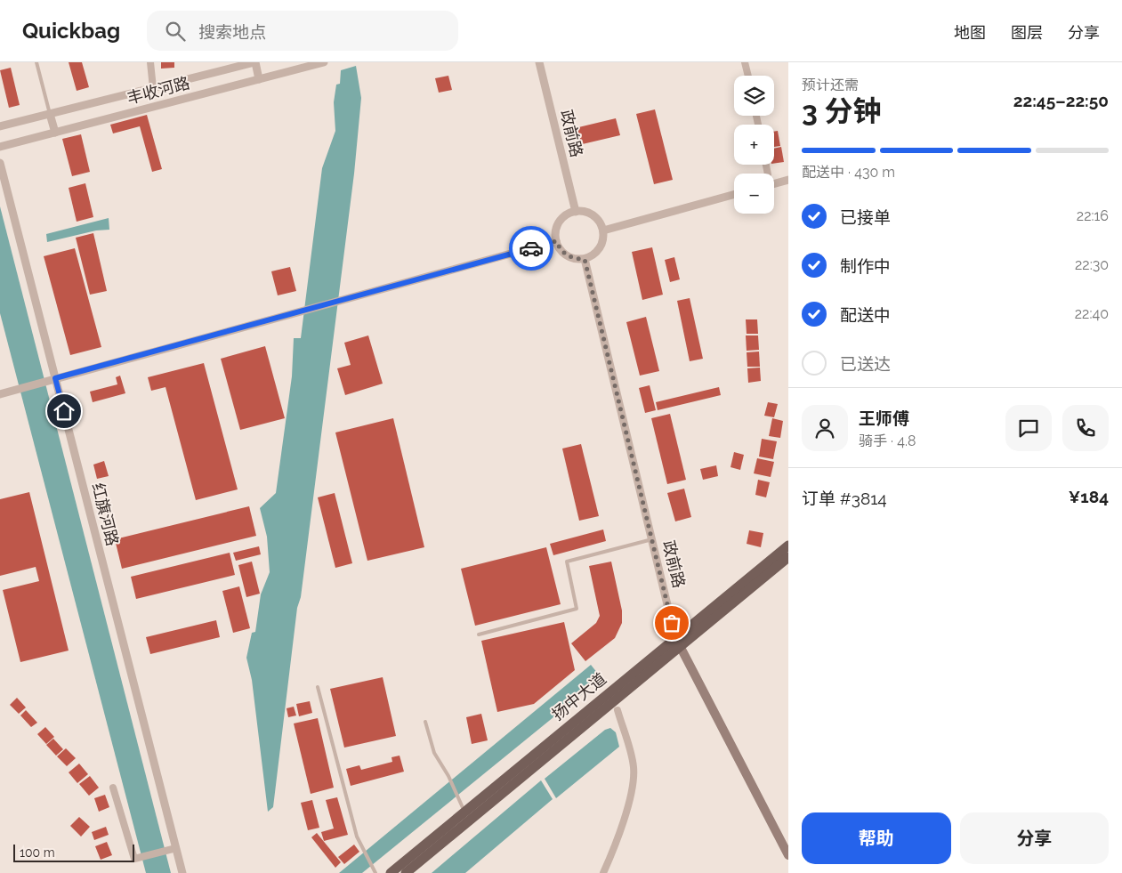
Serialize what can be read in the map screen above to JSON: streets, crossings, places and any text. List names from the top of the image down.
{
  "streets": {
    "main road": ["政前路", "扬中大道"],
    "street": ["丰收河路", "红旗河路"]
  },
  "crossings": [
    ["政前路", "扬中大道"]
  ],
  "scale_bar": "100 m",
  "page": {
    "header": "Quickbag",
    "search": "搜索地点",
    "nav": ["地图", "图层", "分享"],
    "heading": ["3 分钟", "预计还需", "22:45–22:50"],
    "panel": [
      "王师傅",
      "骑手 · 4.8",
      "订单 #3814",
      "¥184"
    ],
    "map_buttons": ["+", "−"],
    "bar": "配送中 · 430 m",
    "list": [
      ["已接单", "22:16"],
      ["制作中", "22:30"],
      ["配送中", "22:40"],
      "已送达"
    ],
    "buttons": ["帮助", "分享"],
    "scale": "100 m"
  }
}
